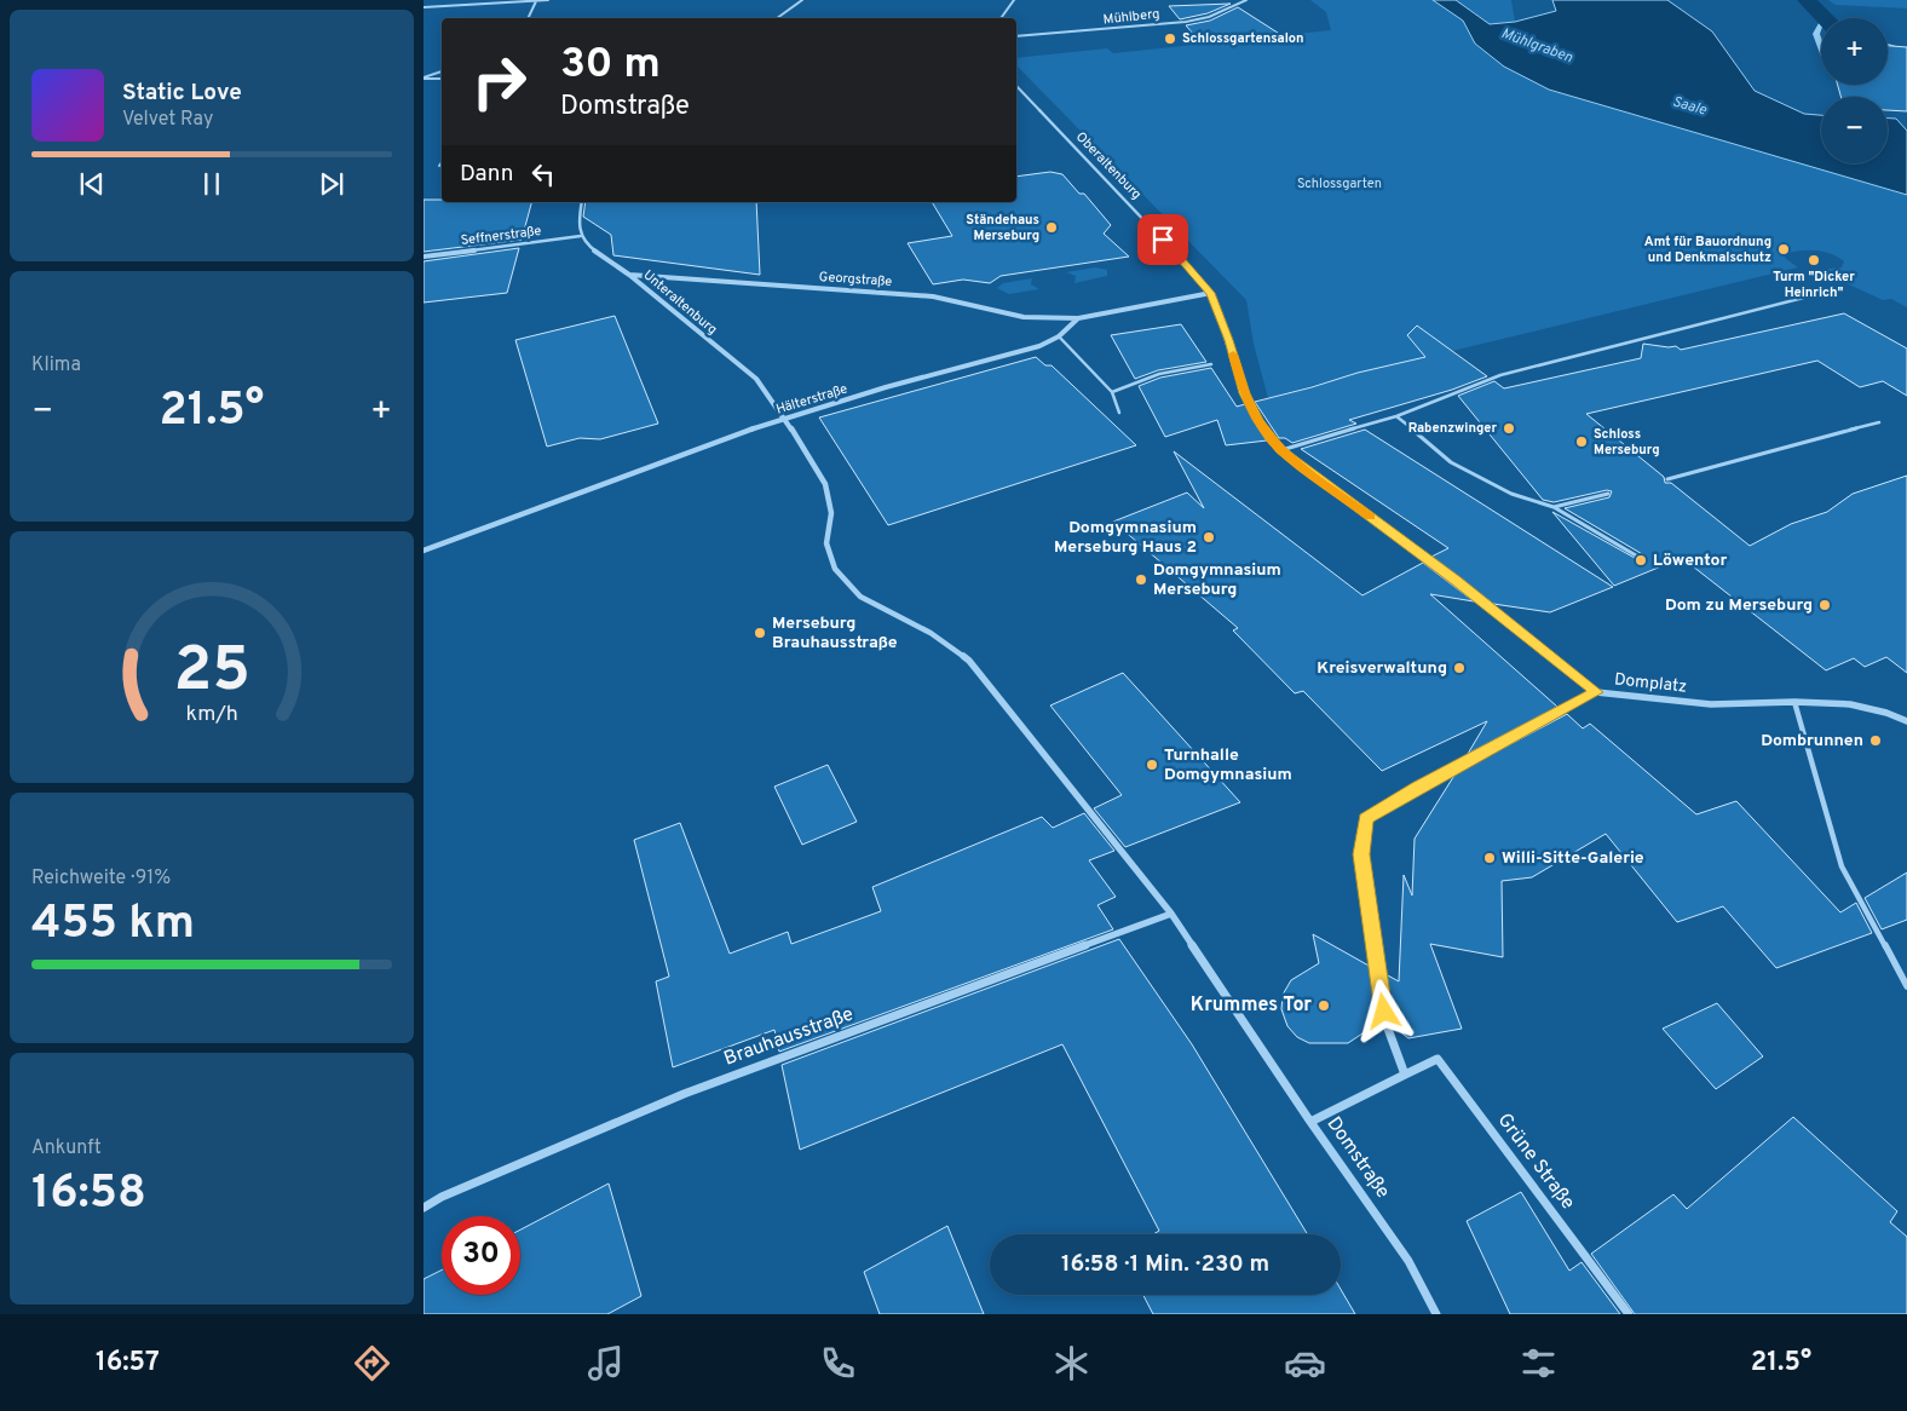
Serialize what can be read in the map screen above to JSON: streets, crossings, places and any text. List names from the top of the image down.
{
  "streets": {
    "street": [
      "Mühlberg",
      "Oberaltenburg",
      "Seffnerstraße",
      "Georgstraße",
      "Unteraltenburg",
      "Hälterstraße",
      "Domplatz",
      "Brauhausstraße",
      "Domstraße",
      "Grüne Straße"
    ]
  },
  "crossings": [
    ["Oberaltenburg", "Domplatz"],
    ["Seffnerstraße", "Unteraltenburg"],
    ["Georgstraße", "Unteraltenburg"],
    ["Georgstraße", "Hälterstraße"],
    ["Unteraltenburg", "Hälterstraße"],
    ["Domstraße", "Grüne Straße"]
  ],
  "water": ["Mühlgraben", "Saale"],
  "parks": ["Schlossgarten"],
  "places": [
    "Schlossgartensalon",
    "Ständehaus Merseburg",
    "Amt für Bauordnung und Denkmalschutz",
    "Turm \"Dicker Heinrich\"",
    "Rabenzwinger",
    "Schloss Merseburg",
    "Domgymnasium Merseburg Haus 2",
    "Löwentor",
    "Domgymnasium Merseburg",
    "Dom zu Merseburg",
    "Merseburg Brauhausstraße",
    "Kreisverwaltung",
    "Dombrunnen",
    "Turnhalle Domgymnasium",
    "Willi-Sitte-Galerie",
    "Krummes Tor"
  ],
  "page": {
    "map_buttons": ["+", "−"],
    "turn": ["30 m", "Domstraße"],
    "song": ["Static Love", "Velvet Ray"],
    "then": "Dann",
    "tile": [
      "Klima",
      ["Reichweite · 91%", "455 km"],
      ["Ankunft", "16:58"]
    ],
    "heat": ["−", "21.5°", "+"],
    "limit": "30",
    "trip": "16:58 · 1 Min. · 230 m",
    "tabs": ["16:57", "21.5°"],
    "gauge": ["25", "km/h"]
  }
}
